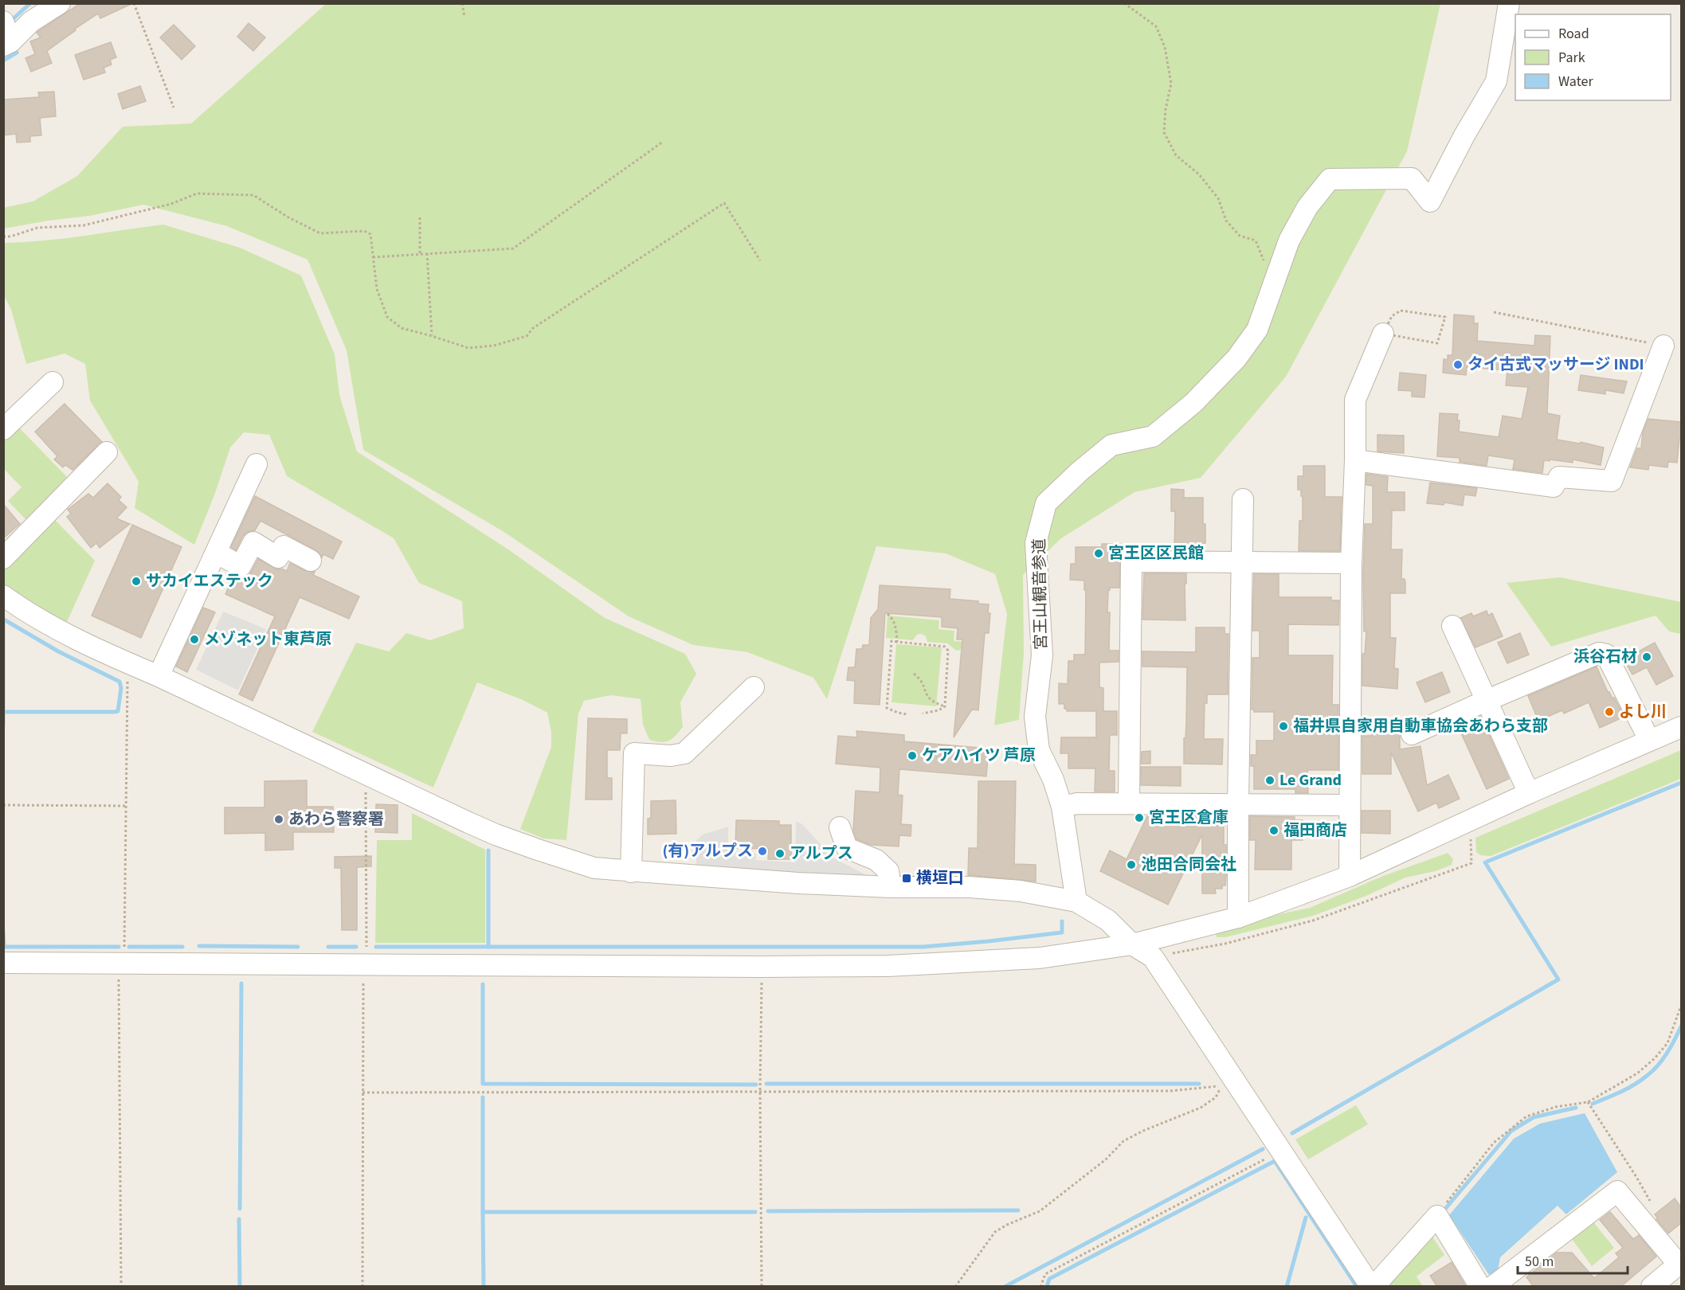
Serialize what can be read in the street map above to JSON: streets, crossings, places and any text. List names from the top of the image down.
{
  "streets": {
    "street": ["宮王山観音参道"]
  },
  "places": {
    "other": [
      "タイ古式マッサージ INDI",
      "宮王区区民館",
      "サカイエステック",
      "メゾネット東芦原",
      "浜谷石材",
      "よし川",
      "福井県自家用自動車協会あわら支部",
      "ケアハイツ 芦原",
      "Le Grand",
      "宮王区倉庫",
      "あわら警察署",
      "福田商店",
      "(有)アルプス",
      "アルプス",
      "池田合同会社"
    ],
    "transit": ["横垣口"]
  },
  "legend": ["Road", "Park", "Water"],
  "scale_bar": "50 m"
}
